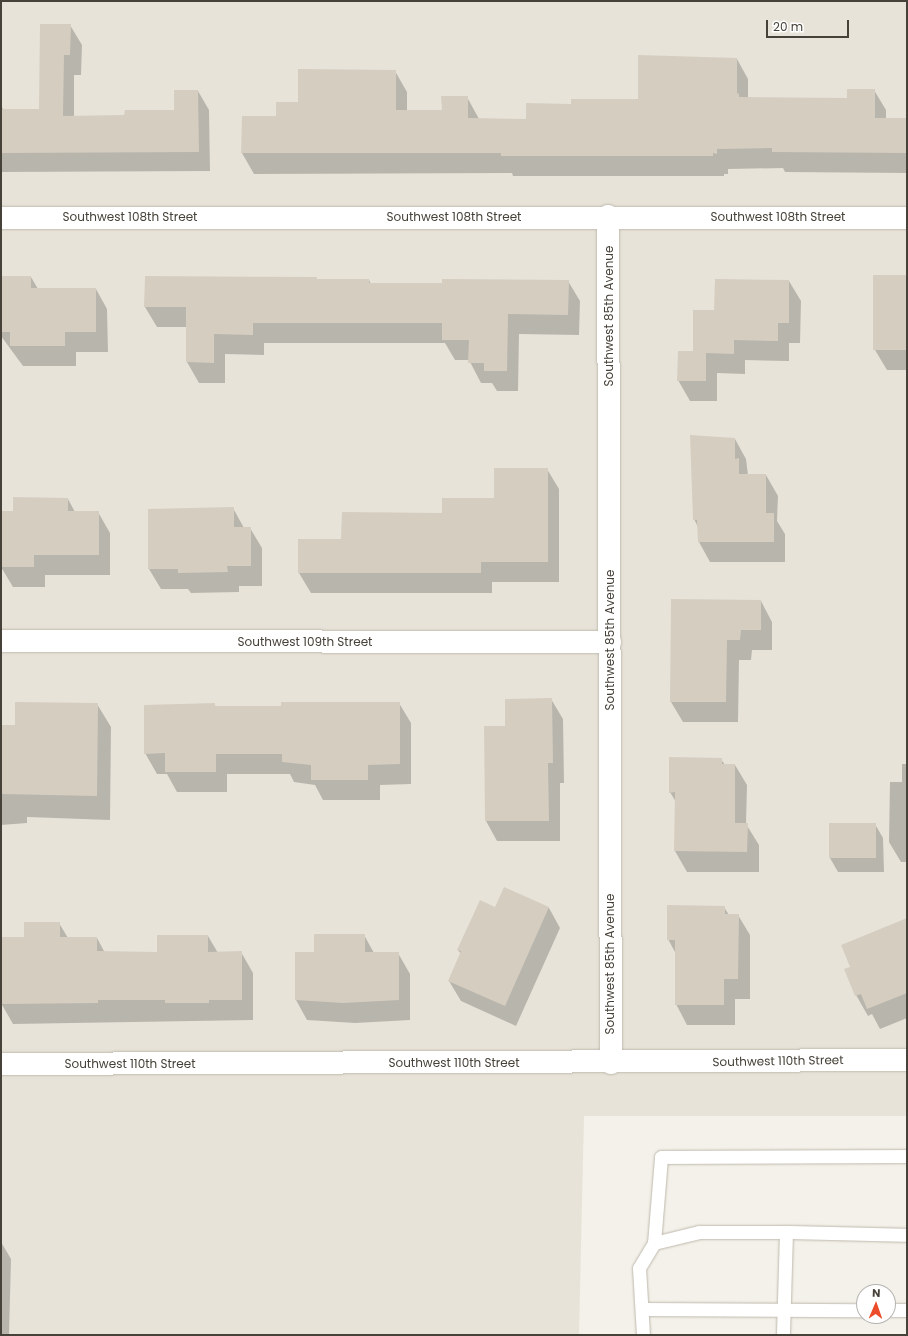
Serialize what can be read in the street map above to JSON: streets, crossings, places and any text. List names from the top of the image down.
{
  "streets": {
    "street": [
      "Southwest 108th Street",
      "Southwest 85th Avenue",
      "Southwest 109th Street",
      "Southwest 110th Street"
    ]
  },
  "crossings": [
    ["Southwest 108th Street", "Southwest 85th Avenue"],
    ["Southwest 85th Avenue", "Southwest 109th Street"],
    ["Southwest 85th Avenue", "Southwest 110th Street"]
  ],
  "scale_bar": "20 m",
  "north": "top"
}
